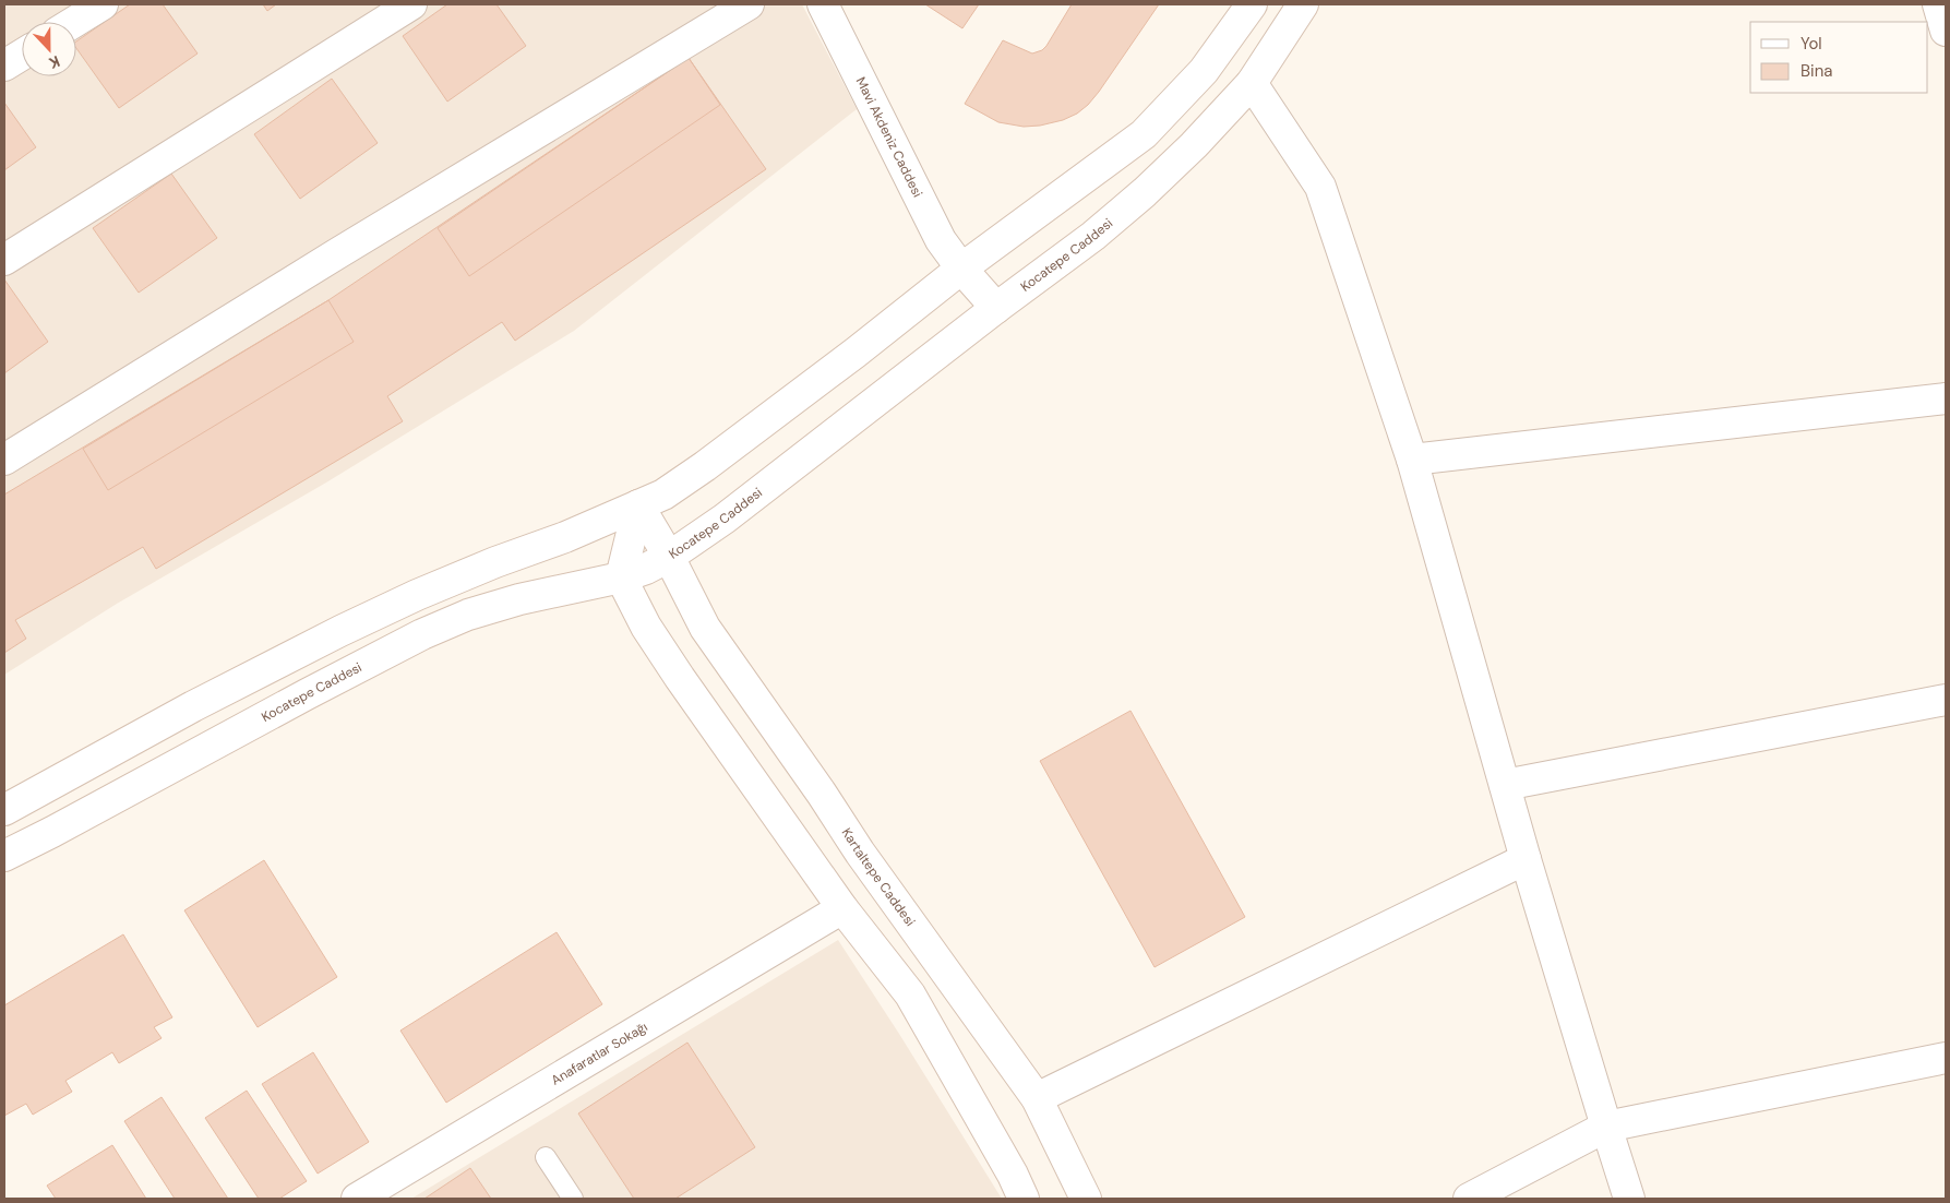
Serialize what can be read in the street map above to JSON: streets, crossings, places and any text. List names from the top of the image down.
{
  "streets": {
    "street": [
      "Mavi Akdeniz Caddesi",
      "Kocatepe Caddesi",
      "Kartaltepe Caddesi",
      "Anafaratlar Sokağı"
    ]
  },
  "crossings": [
    ["Mavi Akdeniz Caddesi", "Kocatepe Caddesi"],
    ["Kocatepe Caddesi", "Kartaltepe Caddesi"]
  ],
  "legend": ["Yol", "Bina"],
  "north": "bottom"
}
